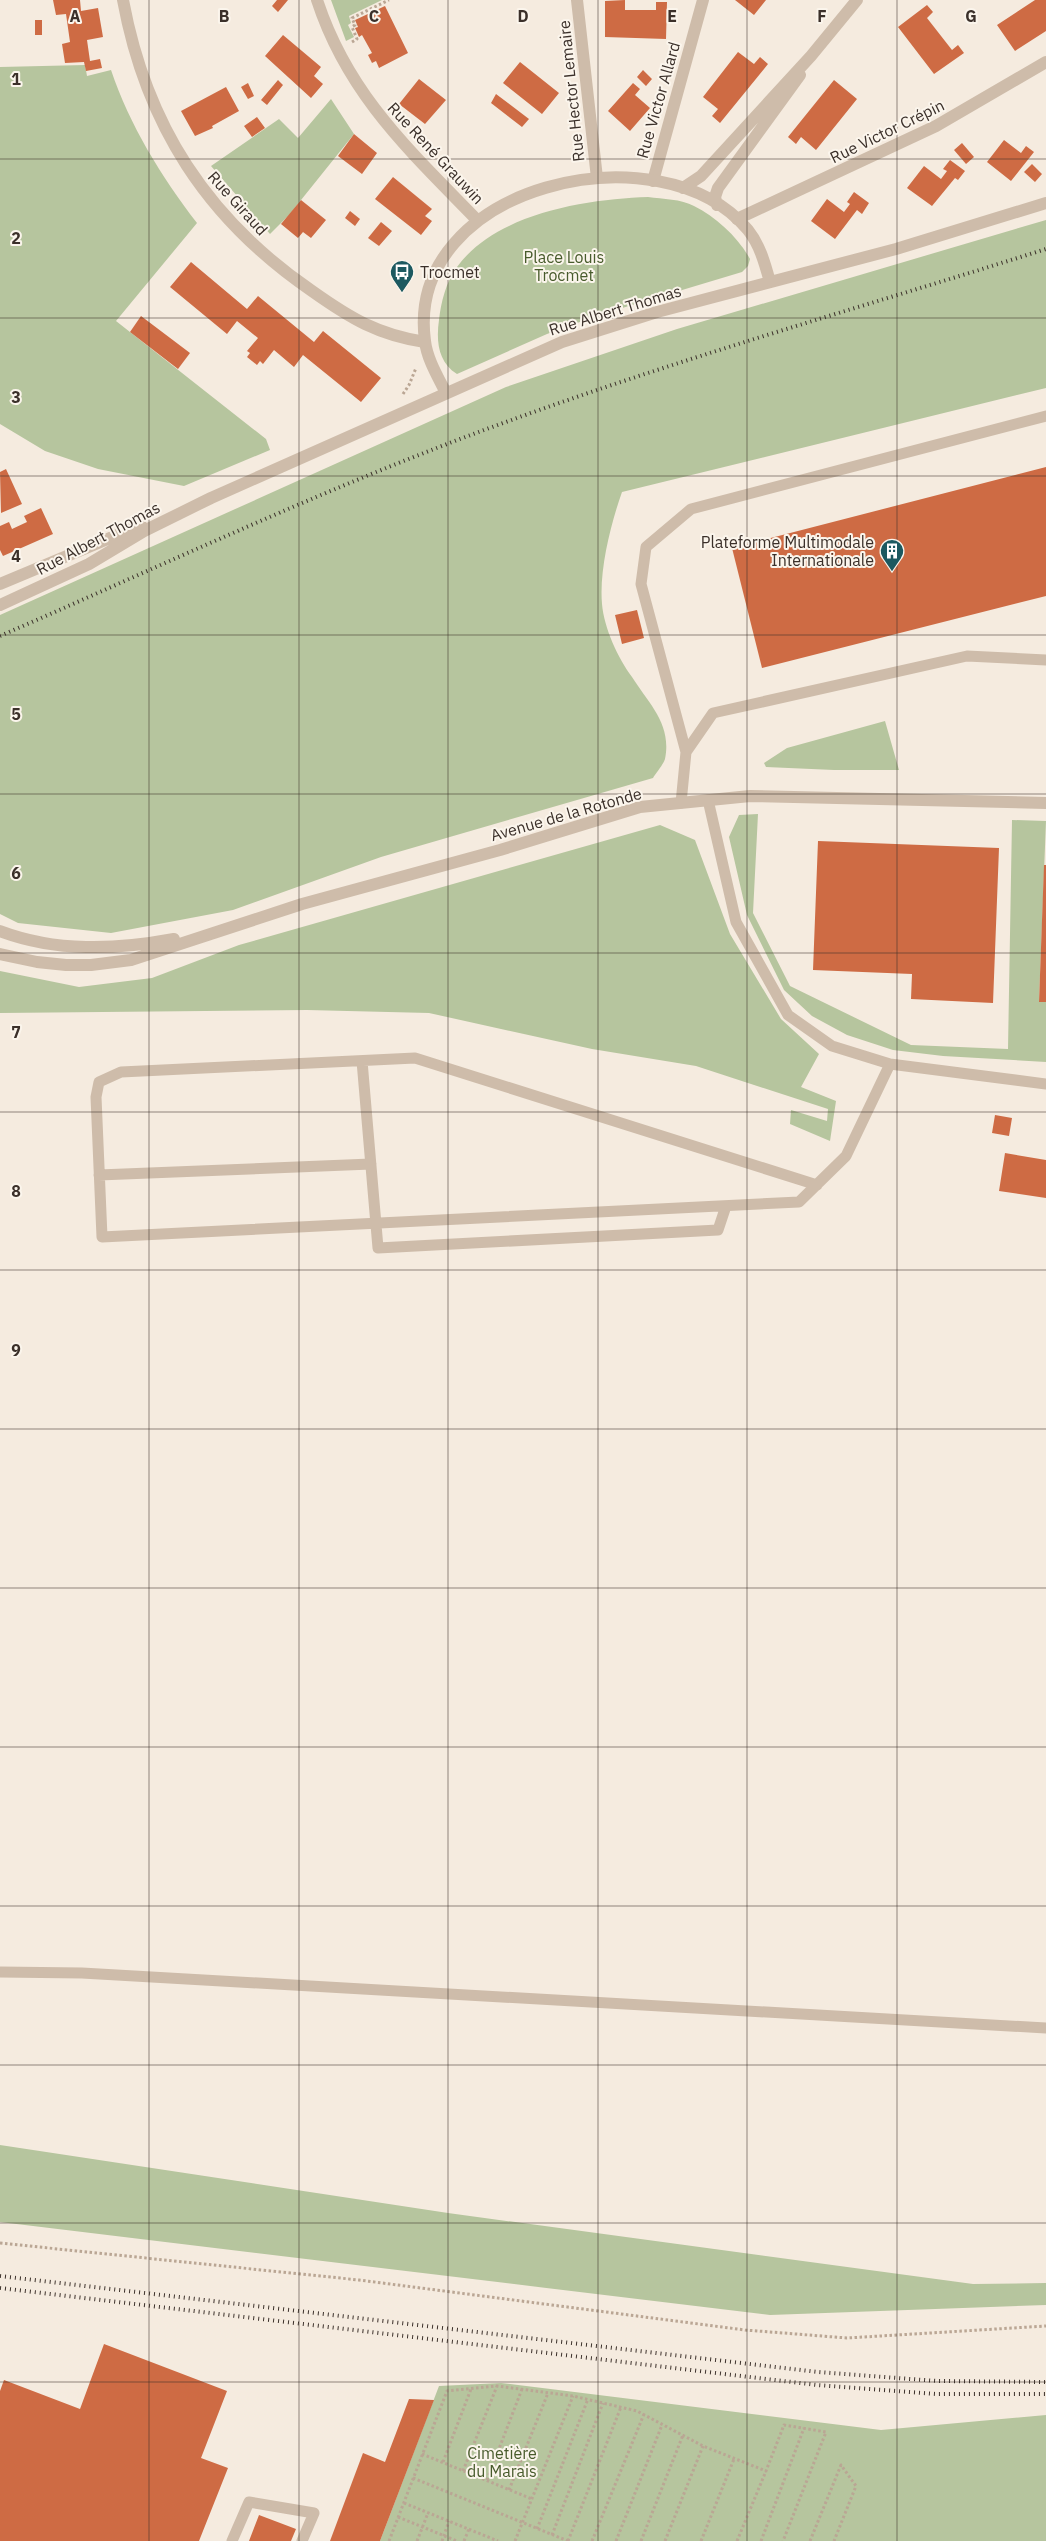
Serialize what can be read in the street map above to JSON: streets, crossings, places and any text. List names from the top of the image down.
{
  "streets": {
    "street": [
      "Rue Hector Lemaire",
      "Rue Victor Allard",
      "Rue Victor Crépin",
      "Rue René Grauwin",
      "Rue Giraud",
      "Rue Albert Thomas",
      "Avenue de la Rotonde"
    ]
  },
  "parks": ["Place Louis Trocmet", "Cimetière du Marais"],
  "places": {
    "bus stop": ["Trocmet"],
    "building": ["Plateforme Multimodale Internationale"]
  },
  "grid": {
    "columns": [
      "A",
      "B",
      "C",
      "D",
      "E",
      "F",
      "G"
    ],
    "rows": [
      "1",
      "2",
      "3",
      "4",
      "5",
      "6",
      "7",
      "8",
      "9"
    ]
  }
}
